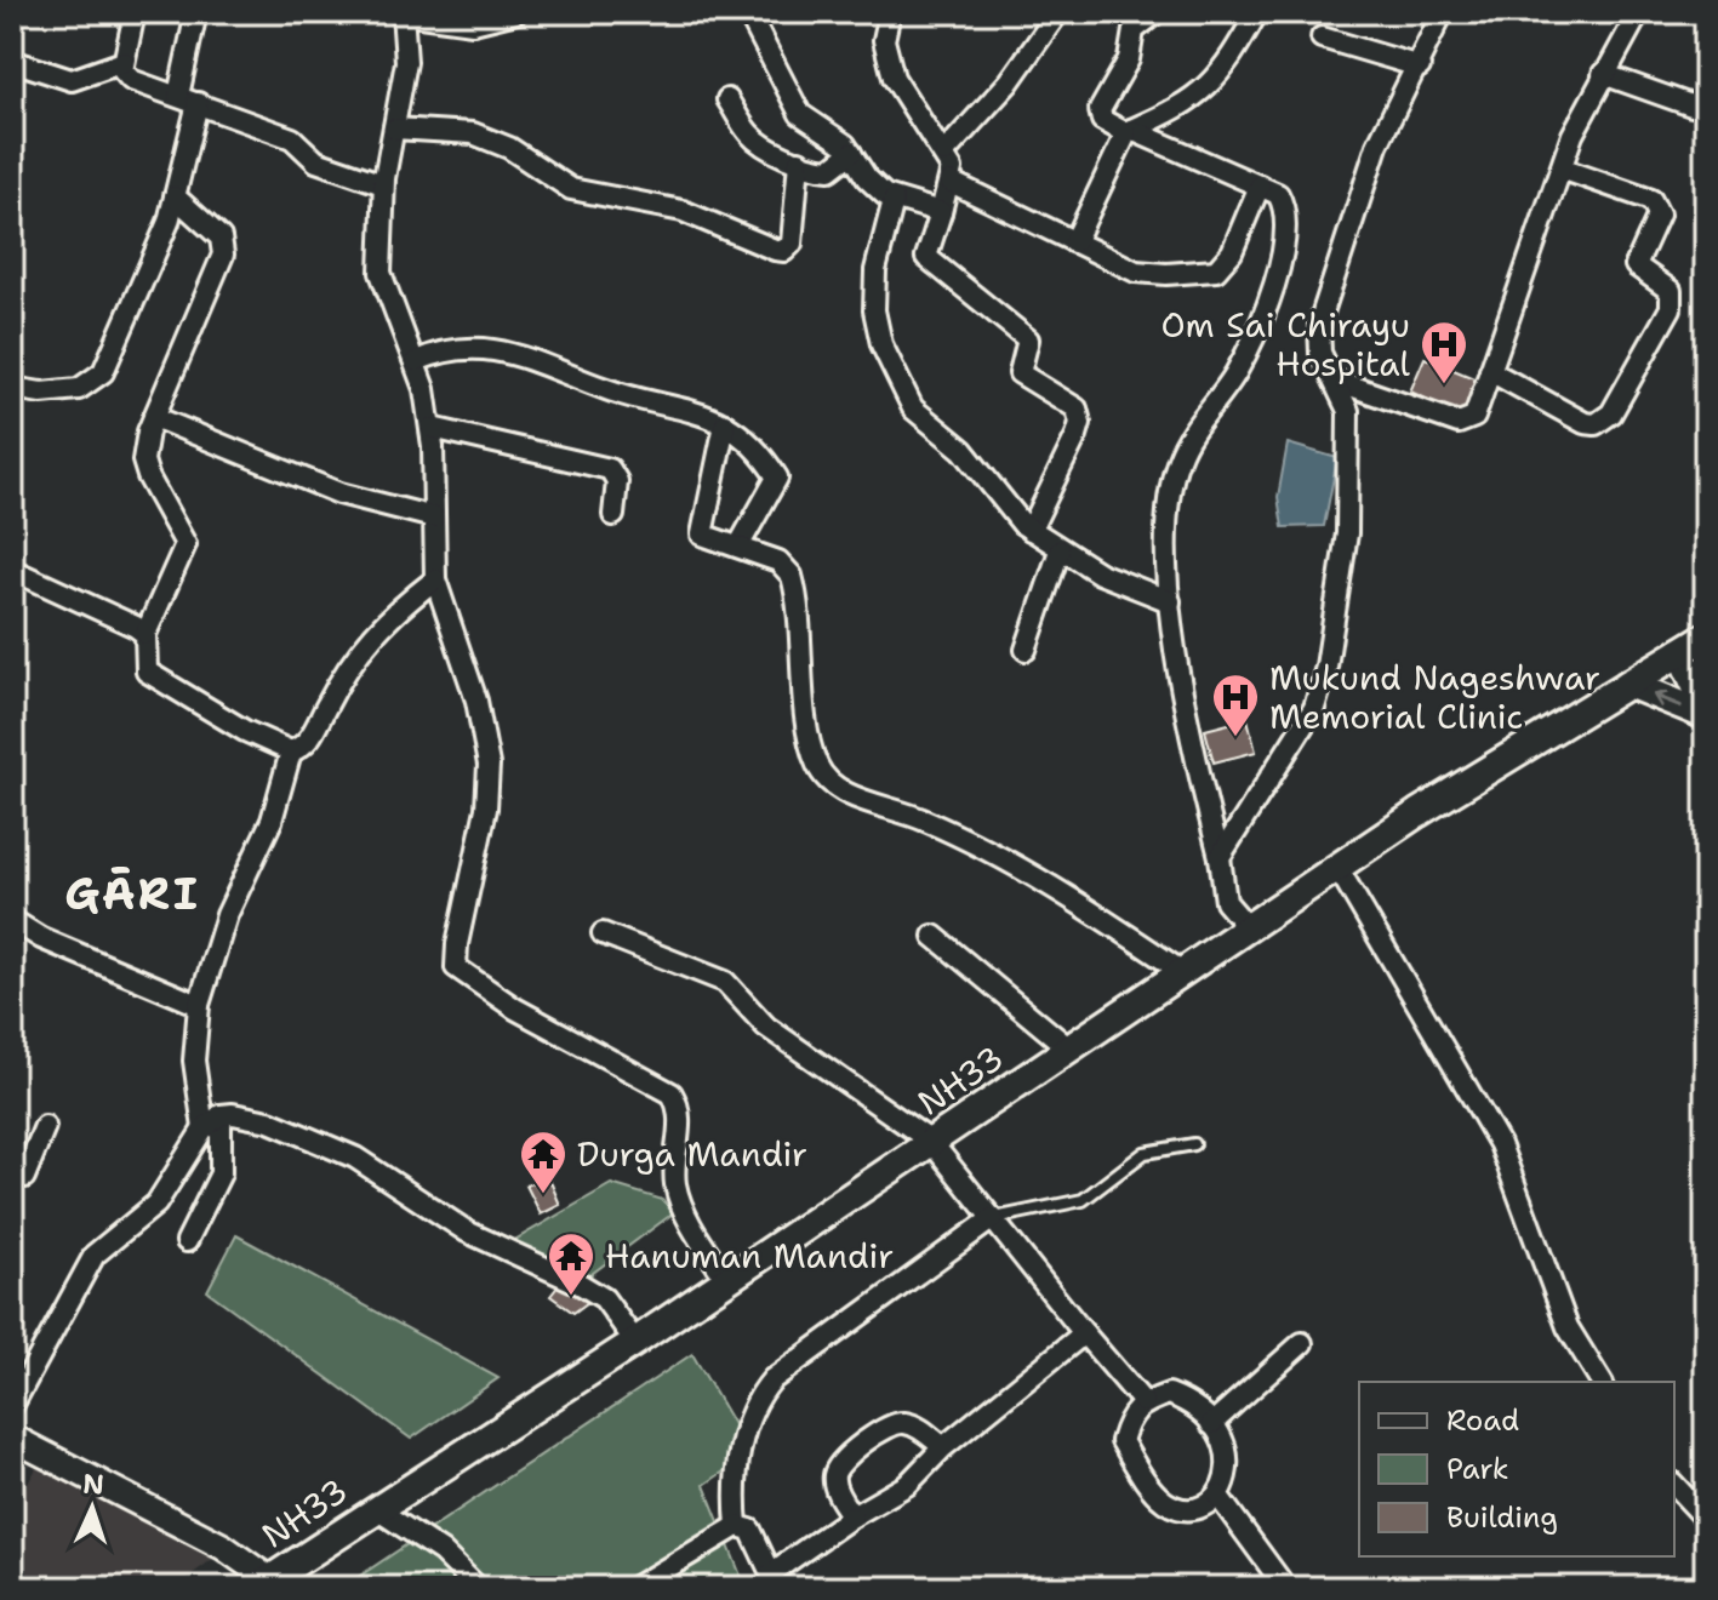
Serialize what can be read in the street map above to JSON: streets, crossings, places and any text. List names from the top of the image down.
{
  "streets": {
    "main road": ["NH33"]
  },
  "districts": ["GĀRI"],
  "places": {
    "hospital": ["Om Sai Chirayu Hospital", "Mukund Nageshwar Memorial Clinic"],
    "temple": ["Durga Mandir", "Hanuman Mandir"]
  },
  "legend": ["Road", "Park", "Building"],
  "north": "top"
}
